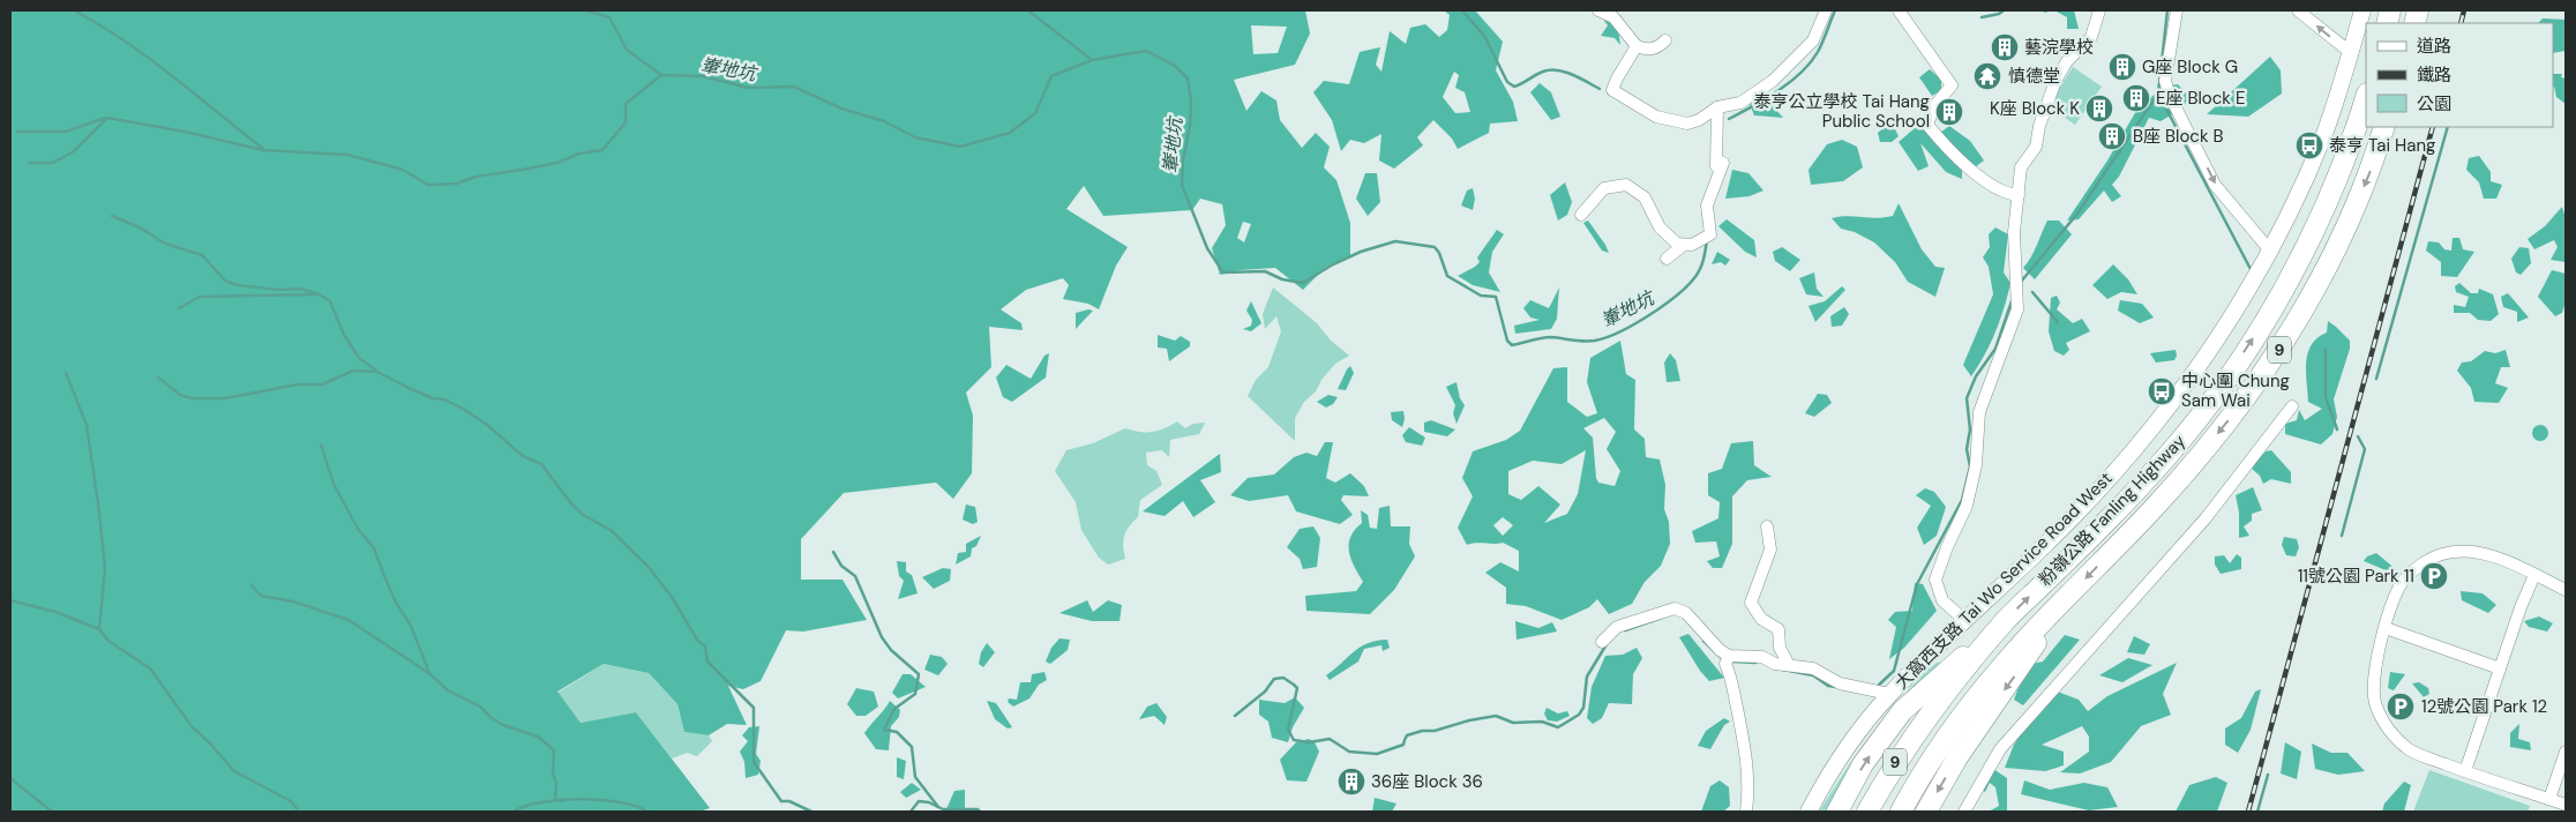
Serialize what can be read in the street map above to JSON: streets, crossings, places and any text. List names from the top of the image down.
{
  "streets": {
    "highway": ["9", "粉嶺公路 Fanling Highway"],
    "main road": ["大窩西支路 Tai Wo Service Road West"]
  },
  "water": ["輋地坑"],
  "places": {
    "building": [
      "藝浣學校",
      "G座 Block G",
      "E座 Block E",
      "K座 Block K",
      "泰亨公立學校 Tai Hang Public School",
      "B座 Block B",
      "36座 Block 36"
    ],
    "temple": ["慎德堂"],
    "bus stop": ["泰亨 Tai Hang", "中心圍 Chung Sam Wai"],
    "parking": ["11號公園 Park 11", "12號公園 Park 12"]
  },
  "legend": ["道路", "鐵路", "公園"]
}
